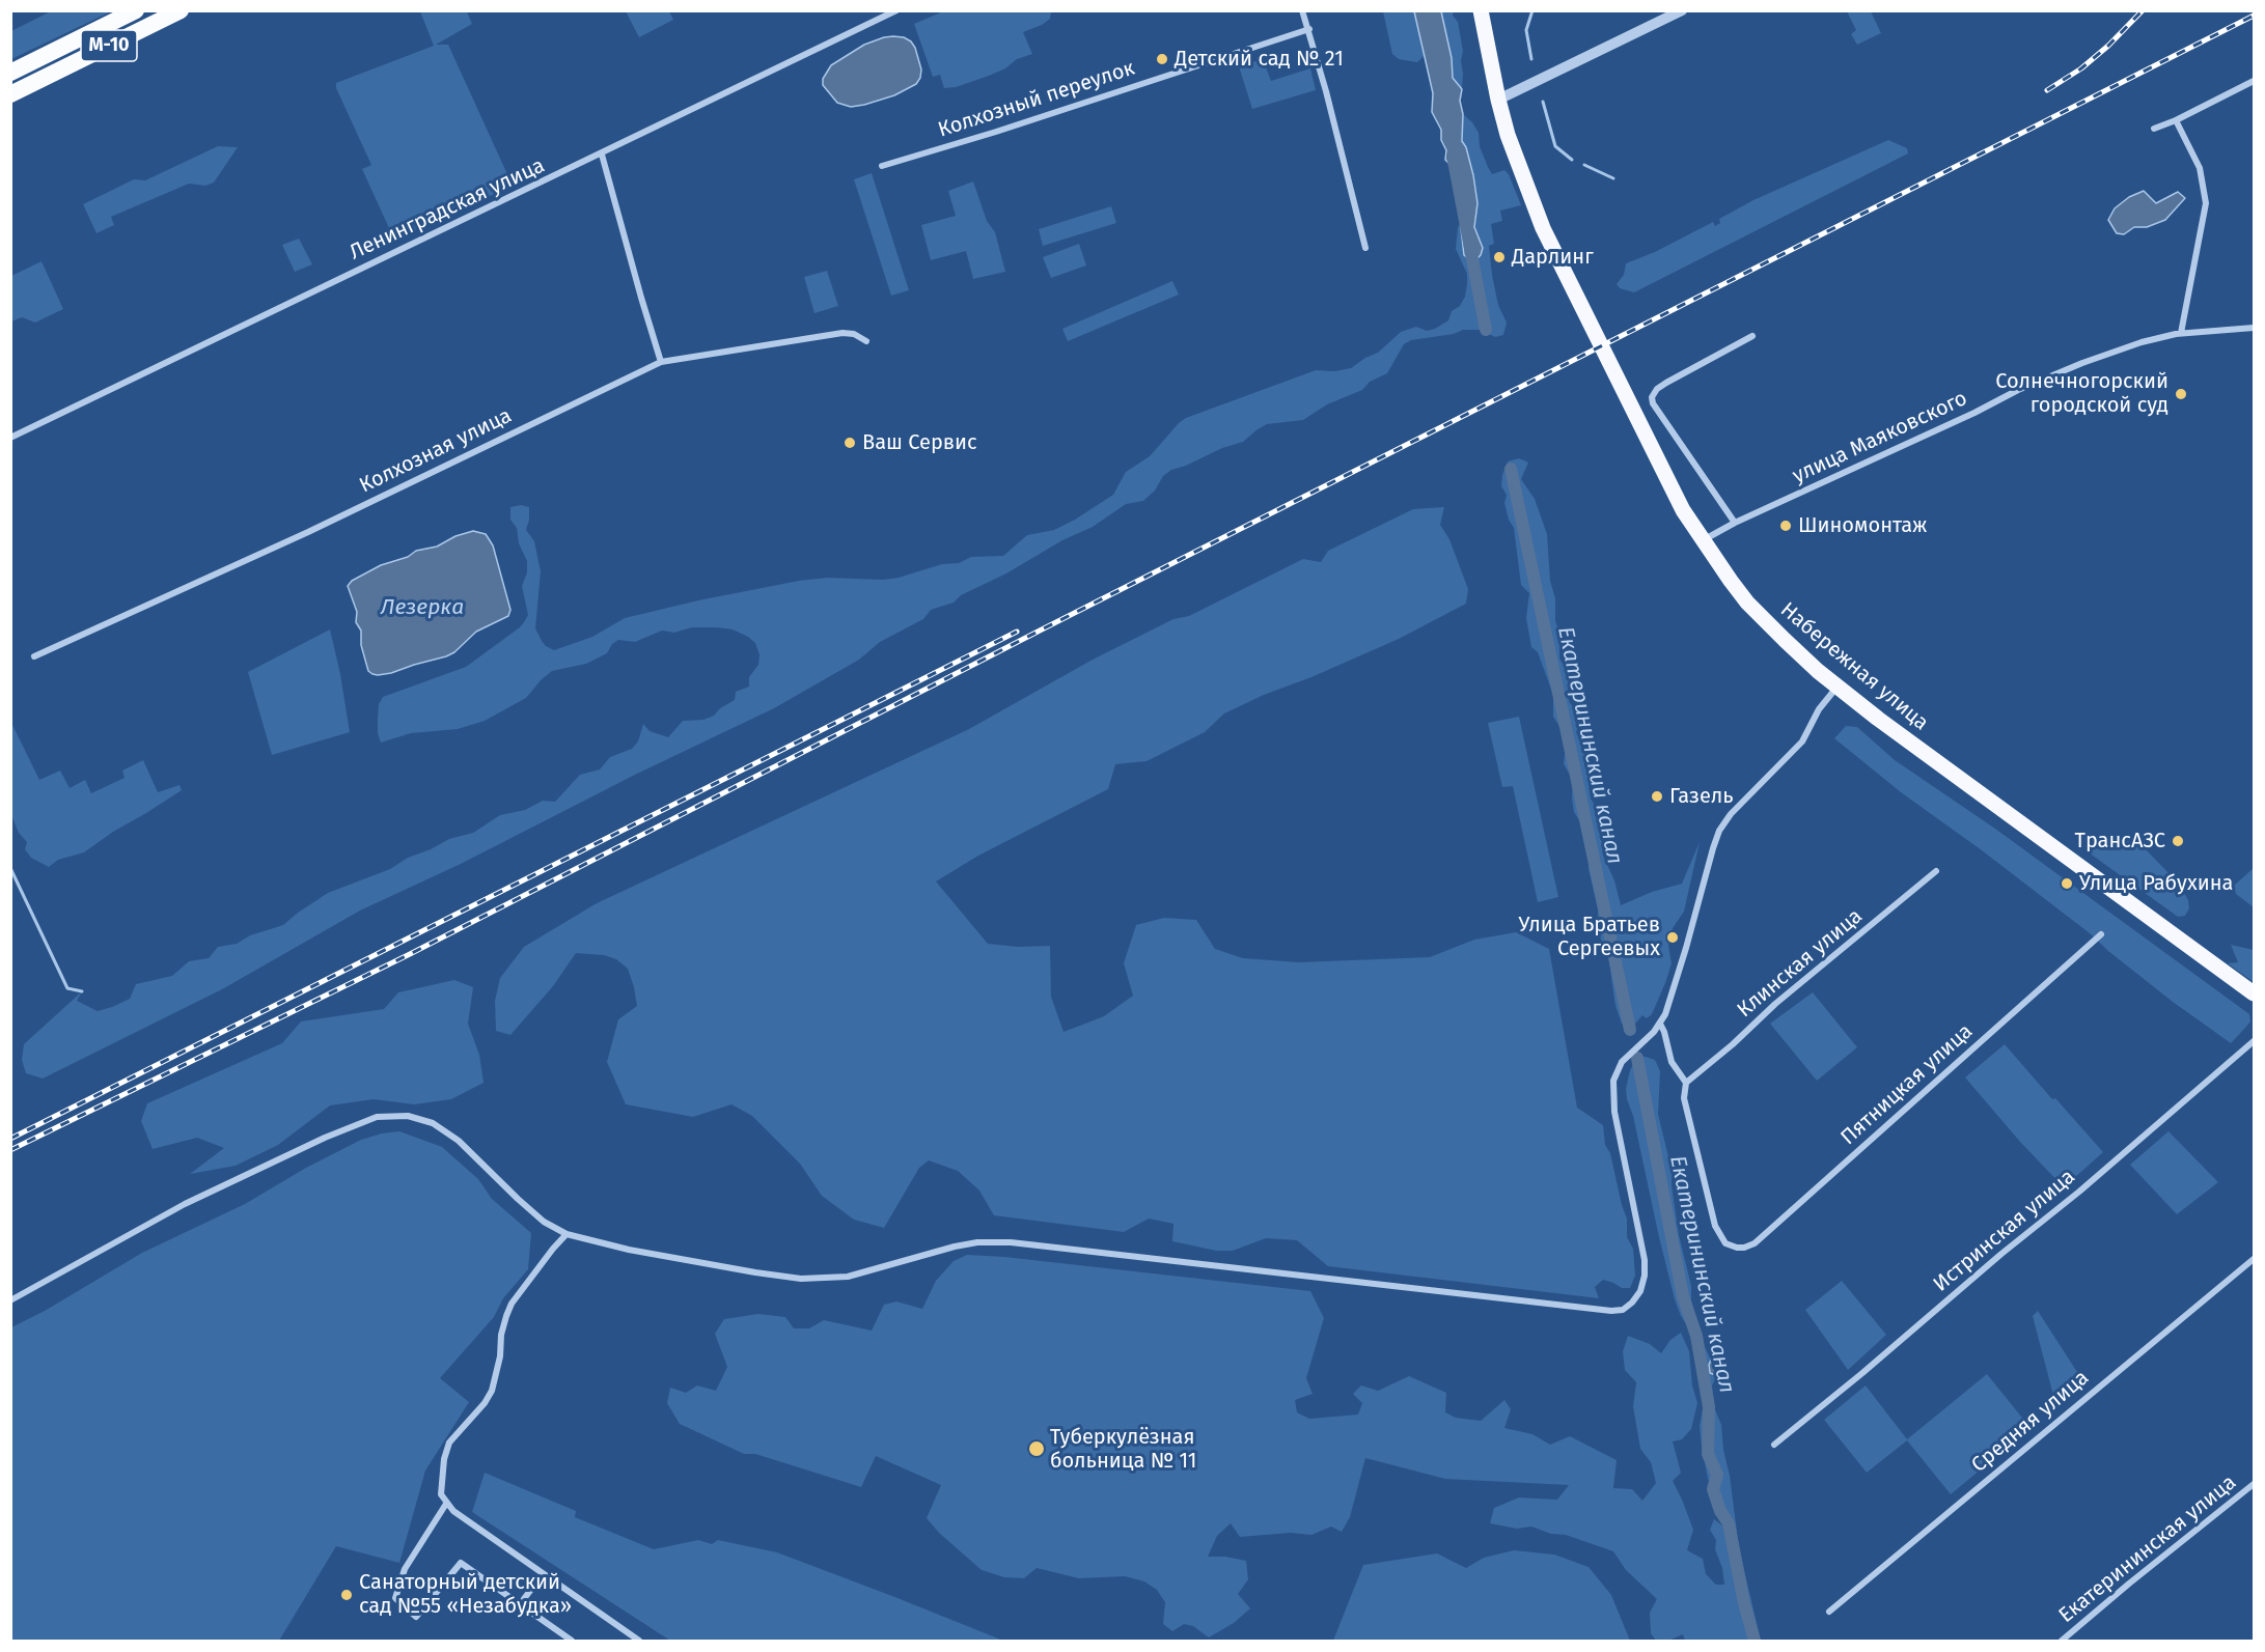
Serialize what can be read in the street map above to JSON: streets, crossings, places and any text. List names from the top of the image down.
{
  "streets": {
    "highway": ["М-10"],
    "main road": ["Набережная улица"],
    "street": [
      "Колхозный переулок",
      "Ленинградская улица",
      "улица Маяковского",
      "Колхозная улица",
      "Клинская улица",
      "Пятницкая улица",
      "Истринская улица",
      "Средняя улица",
      "Екатерининская улица"
    ]
  },
  "crossings": [
    ["улица Маяковского", "Набережная улица"],
    ["Клинская улица", "Пятницкая улица"]
  ],
  "water": ["Лезерка", "Екатерининский канал"],
  "places": [
    "Детский сад № 21",
    "Дарлинг",
    "Солнечногорский городской суд",
    "Ваш Сервис",
    "Шиномонтаж",
    "Газель",
    "ТрансАЗС",
    "Улица Рабухина",
    "Улица Братьев Сергеевых",
    "Туберкулёзная больница № 11",
    "Санаторный детский сад №55 «Незабудка»"
  ]
}
